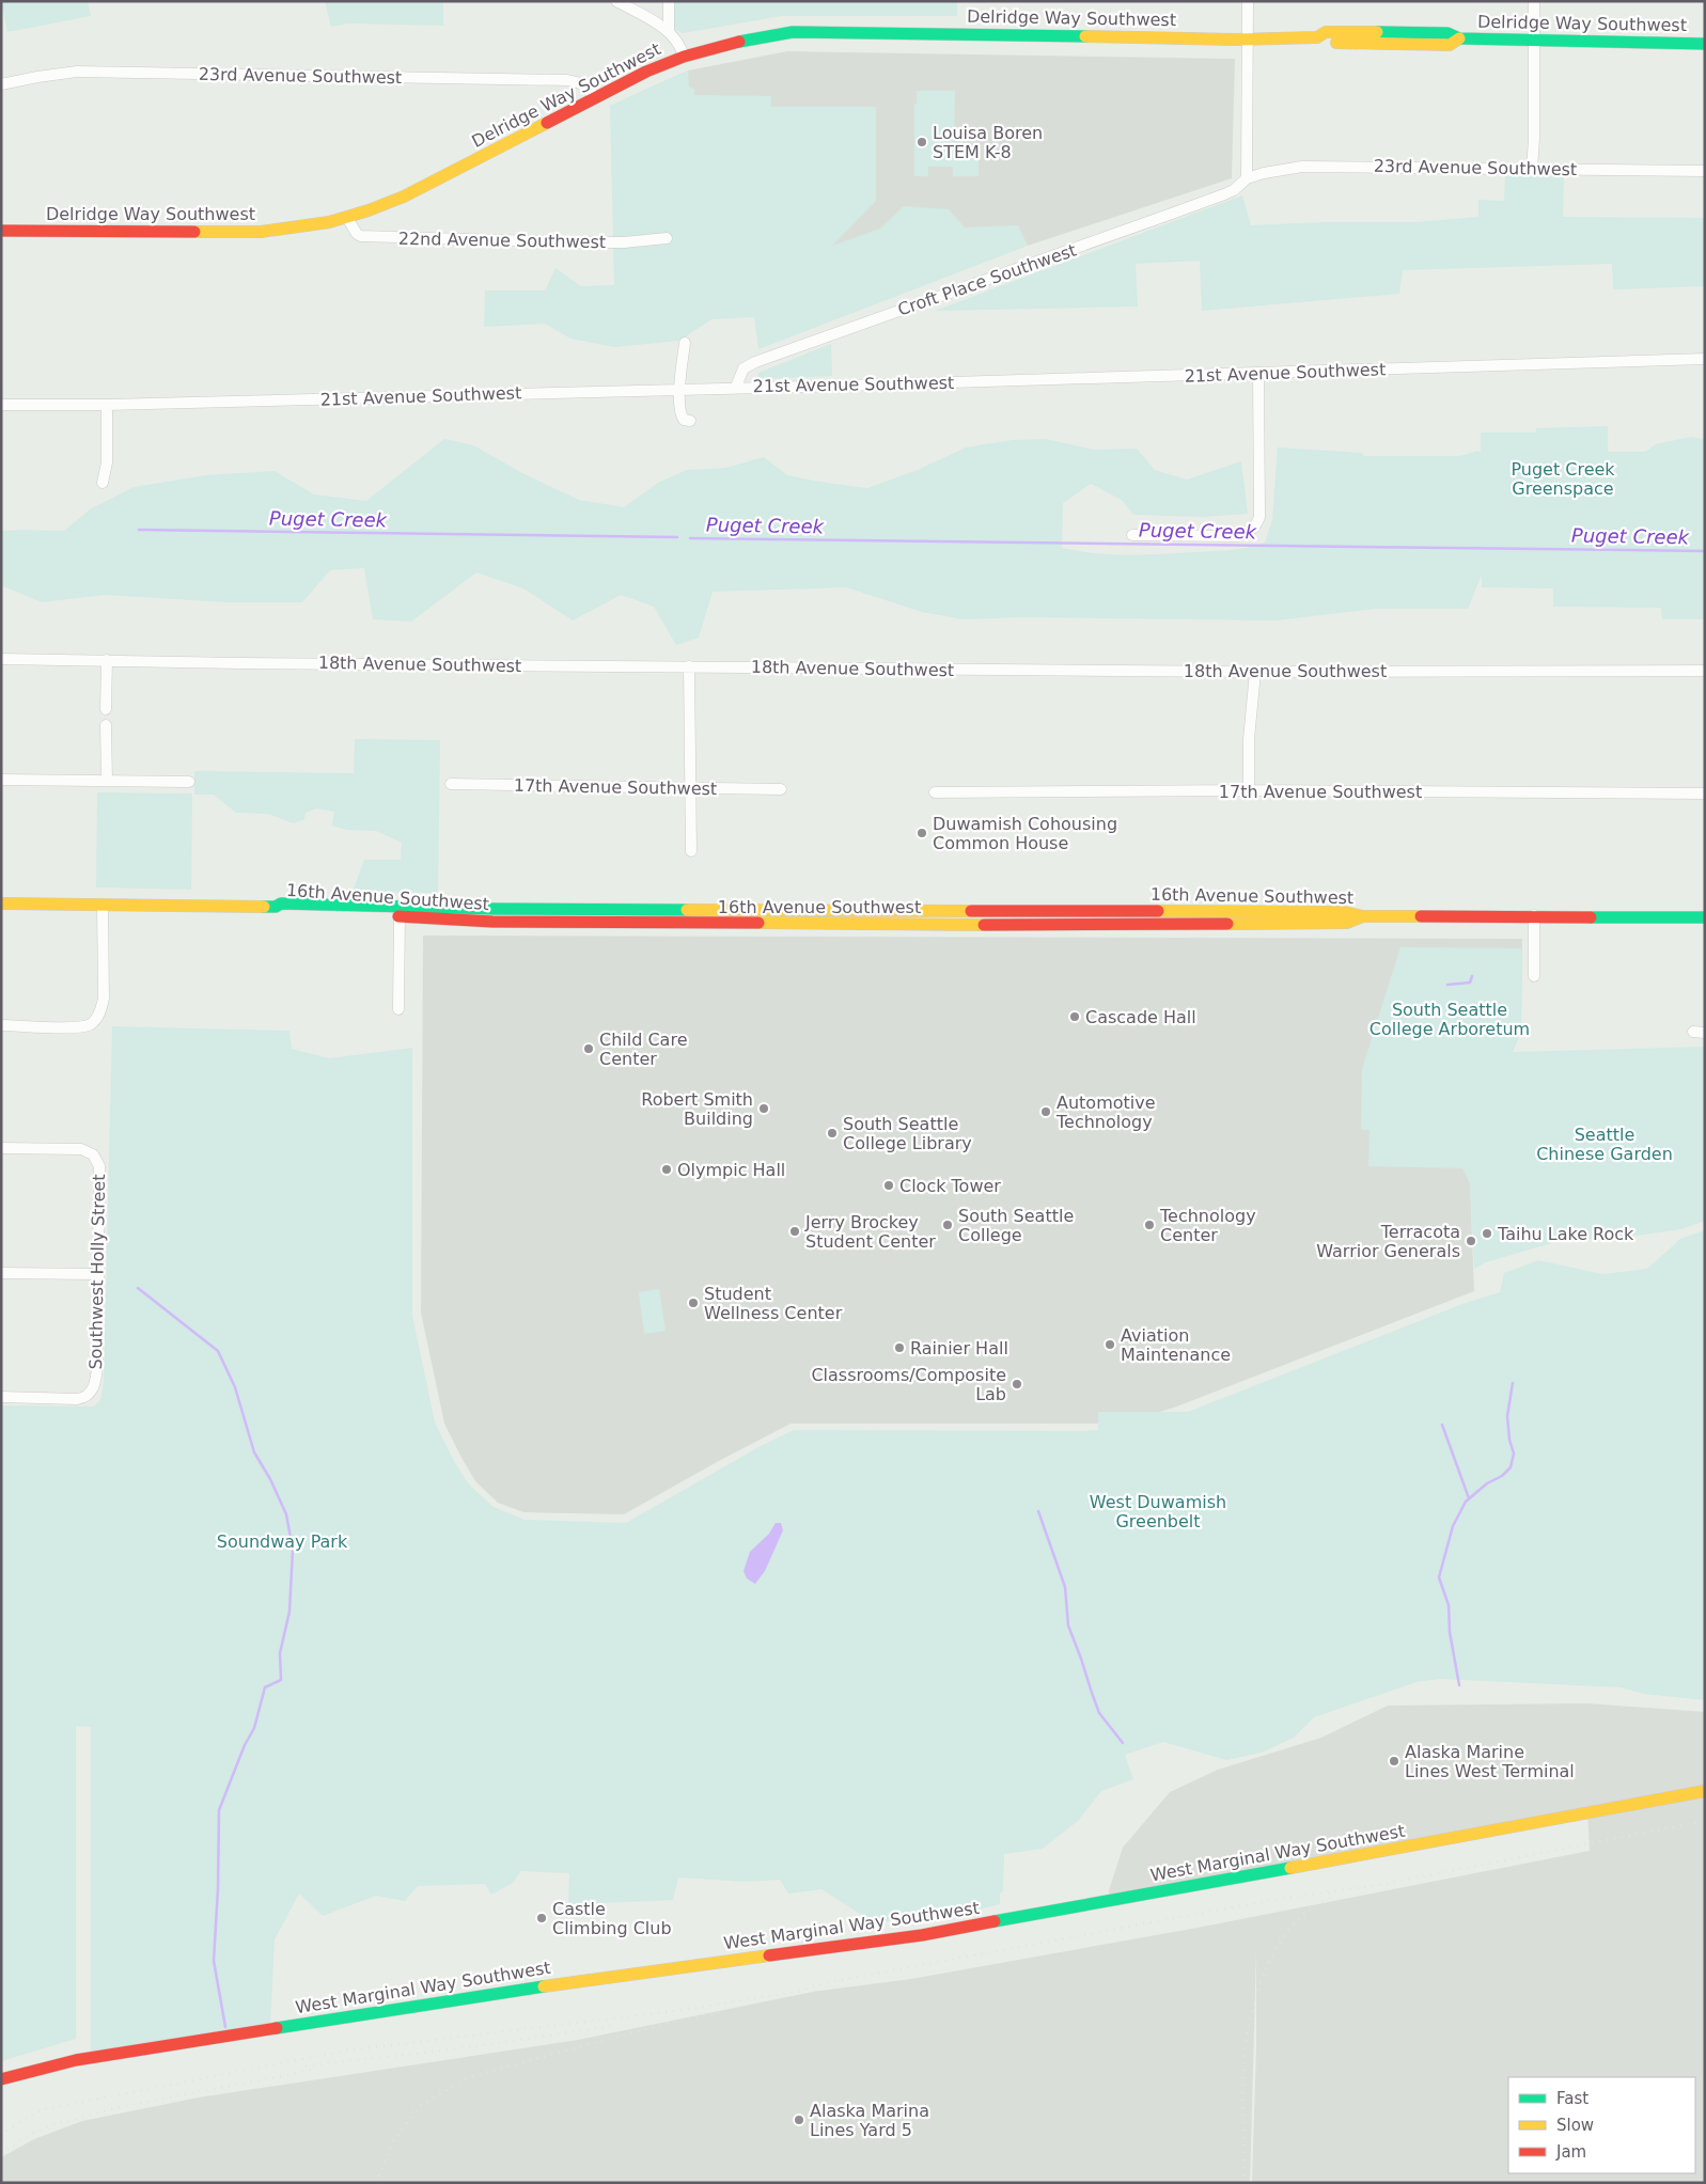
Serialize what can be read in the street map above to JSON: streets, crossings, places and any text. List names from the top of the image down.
{
  "streets": {
    "main road": ["Delridge Way Southwest", "16th Avenue Southwest", "West Marginal Way Southwest"],
    "street": [
      "23rd Avenue Southwest",
      "22nd Avenue Southwest",
      "Croft Place Southwest",
      "21st Avenue Southwest",
      "18th Avenue Southwest",
      "17th Avenue Southwest",
      "Southwest Holly Street"
    ]
  },
  "crossings": [
    ["Delridge Way Southwest", "23rd Avenue Southwest"],
    ["Delridge Way Southwest", "22nd Avenue Southwest"],
    ["23rd Avenue Southwest", "Croft Place Southwest"],
    ["Croft Place Southwest", "21st Avenue Southwest"]
  ],
  "water": ["Puget Creek"],
  "parks": [
    "Puget Creek Greenspace",
    "South Seattle College Arboretum",
    "Seattle Chinese Garden",
    "West Duwamish Greenbelt",
    "Soundway Park"
  ],
  "places": [
    "Louisa Boren STEM K-8",
    "Duwamish Cohousing Common House",
    "Cascade Hall",
    "Child Care Center",
    "Robert Smith Building",
    "Automotive Technology",
    "South Seattle College Library",
    "Olympic Hall",
    "Clock Tower",
    "South Seattle College",
    "Technology Center",
    "Jerry Brockey Student Center",
    "Taihu Lake Rock",
    "Terracota Warrior Generals",
    "Student Wellness Center",
    "Aviation Maintenance",
    "Rainier Hall",
    "Classrooms/Composite Lab",
    "Alaska Marine Lines West Terminal",
    "Castle Climbing Club",
    "Alaska Marina Lines Yard 5"
  ],
  "legend": ["Fast", "Slow", "Jam"]
}
